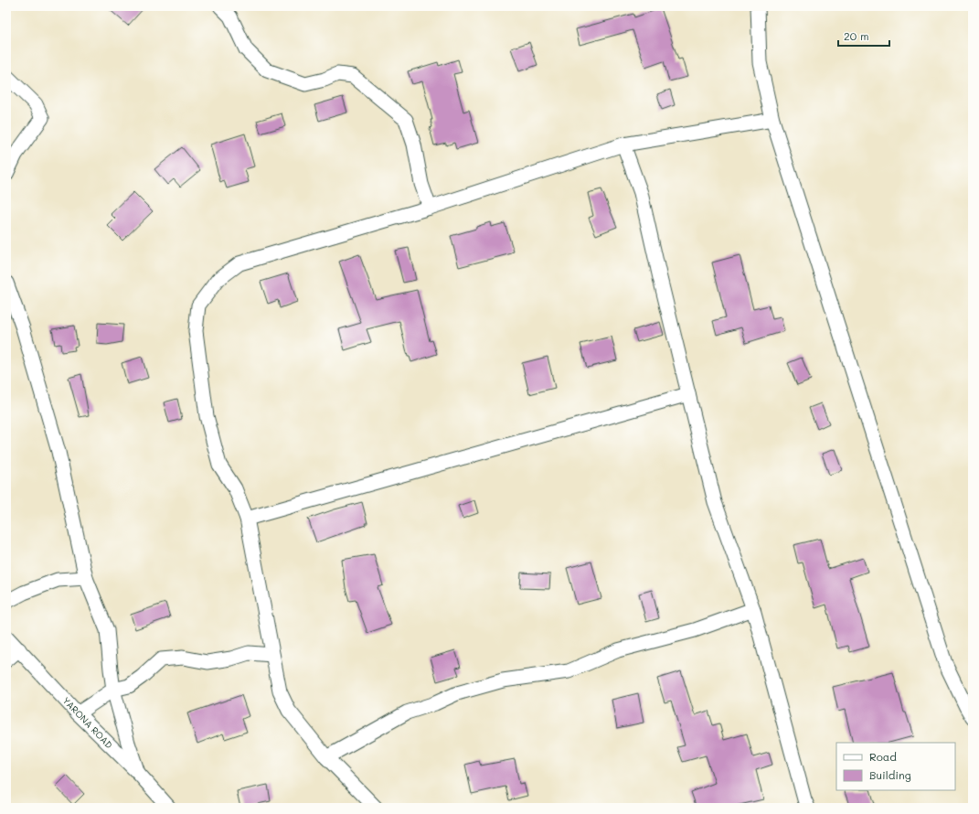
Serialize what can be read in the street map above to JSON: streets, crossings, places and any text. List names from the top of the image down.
{
  "streets": {
    "street": ["YARONA ROAD"]
  },
  "legend": ["Road", "Building"],
  "scale_bar": "20 m"
}
